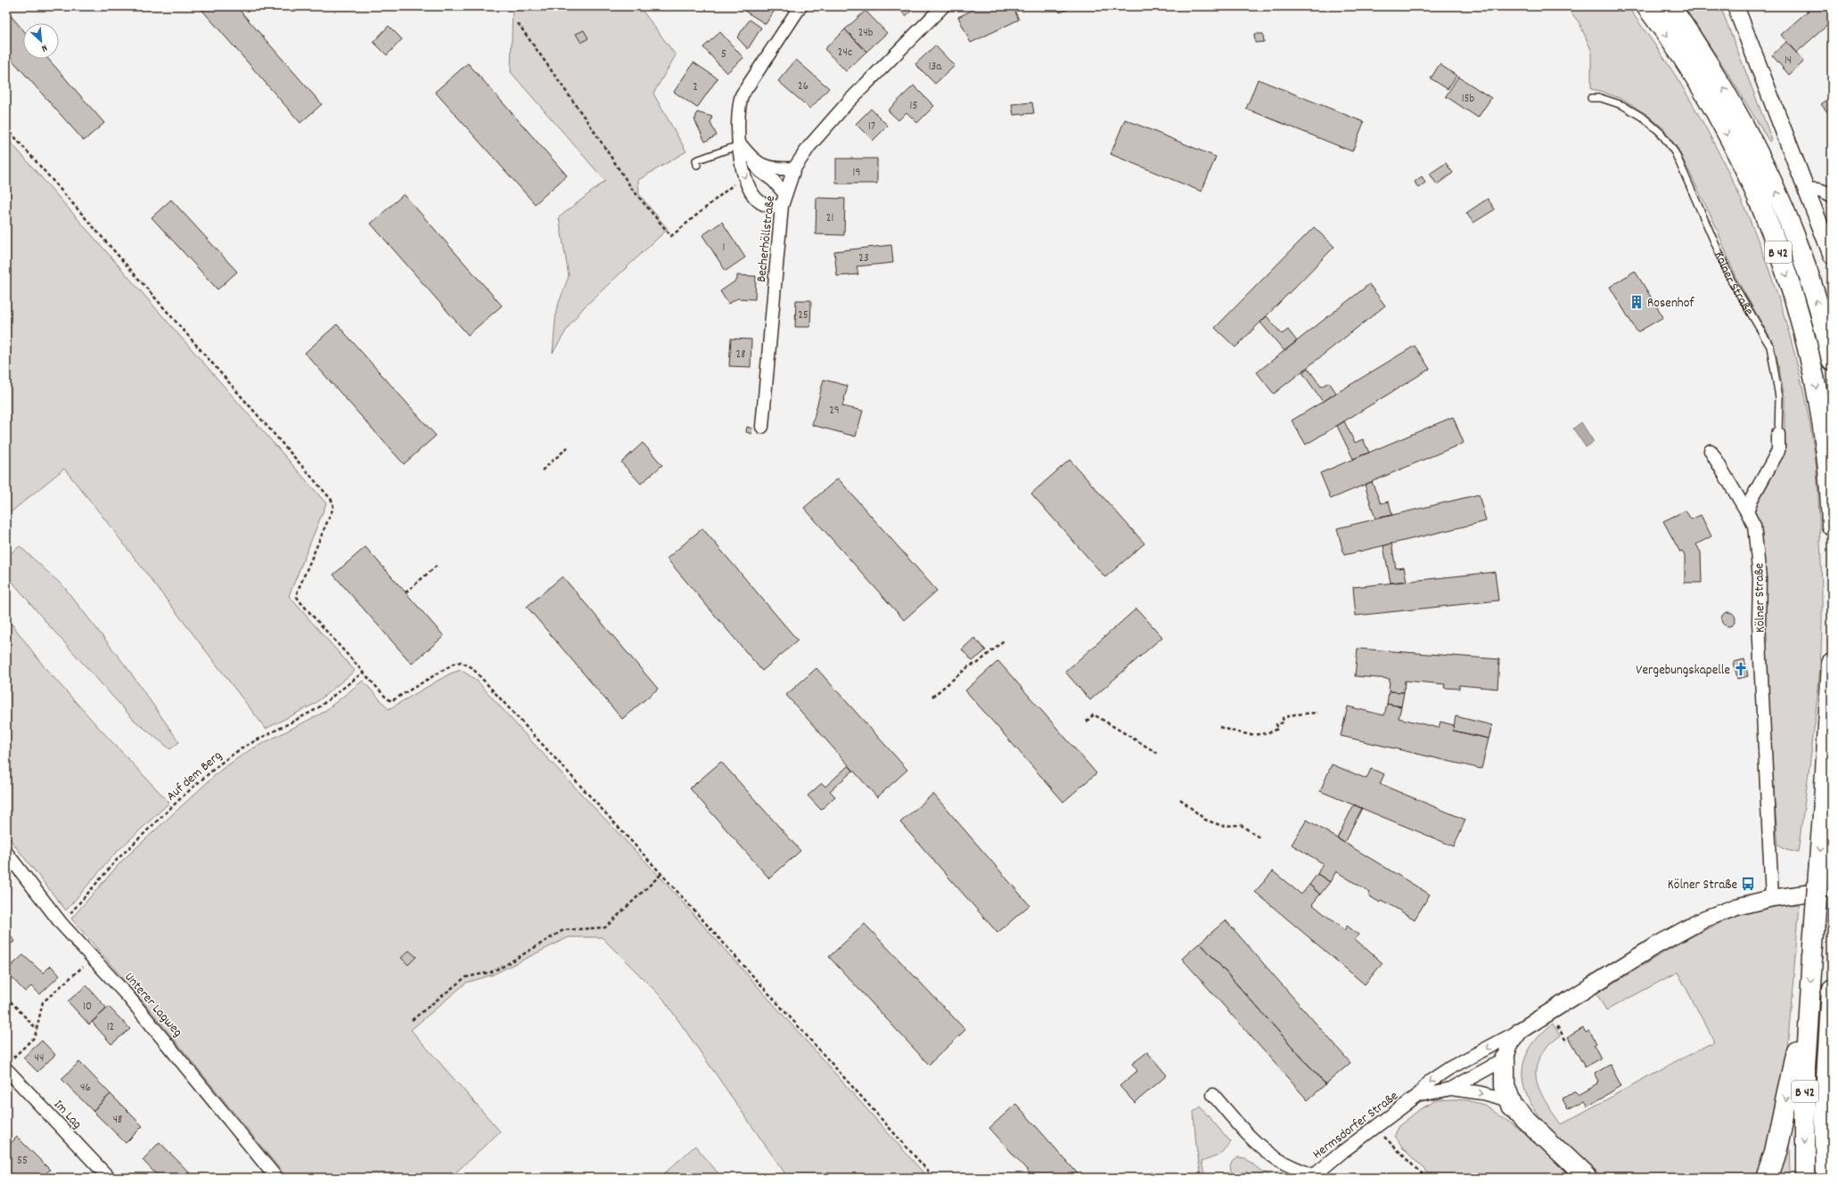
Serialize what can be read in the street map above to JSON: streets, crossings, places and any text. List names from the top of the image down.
{
  "streets": {
    "highway": ["B 42"],
    "street": [
      "Becherhöllstraße",
      "Kölner Straße",
      "Unterer Lagweg",
      "Im Lag",
      "Hermsdorfer Straße"
    ],
    "path": ["Auf dem Berg"]
  },
  "crossings": [
    ["Auf dem Berg", "Unterer Lagweg"]
  ],
  "places": {
    "building": ["Rosenhof"],
    "church": ["Vergebungskapelle"],
    "bus stop": ["Kölner Straße"]
  },
  "house_numbers": [
    "24b",
    "24c",
    "5",
    "14",
    "13a",
    "26",
    "2",
    "15b",
    "15",
    "17",
    "19",
    "21",
    "1",
    "23",
    "25",
    "28",
    "29",
    "10",
    "12",
    "44",
    "46",
    "48",
    "55"
  ],
  "north": "bottom right"
}
